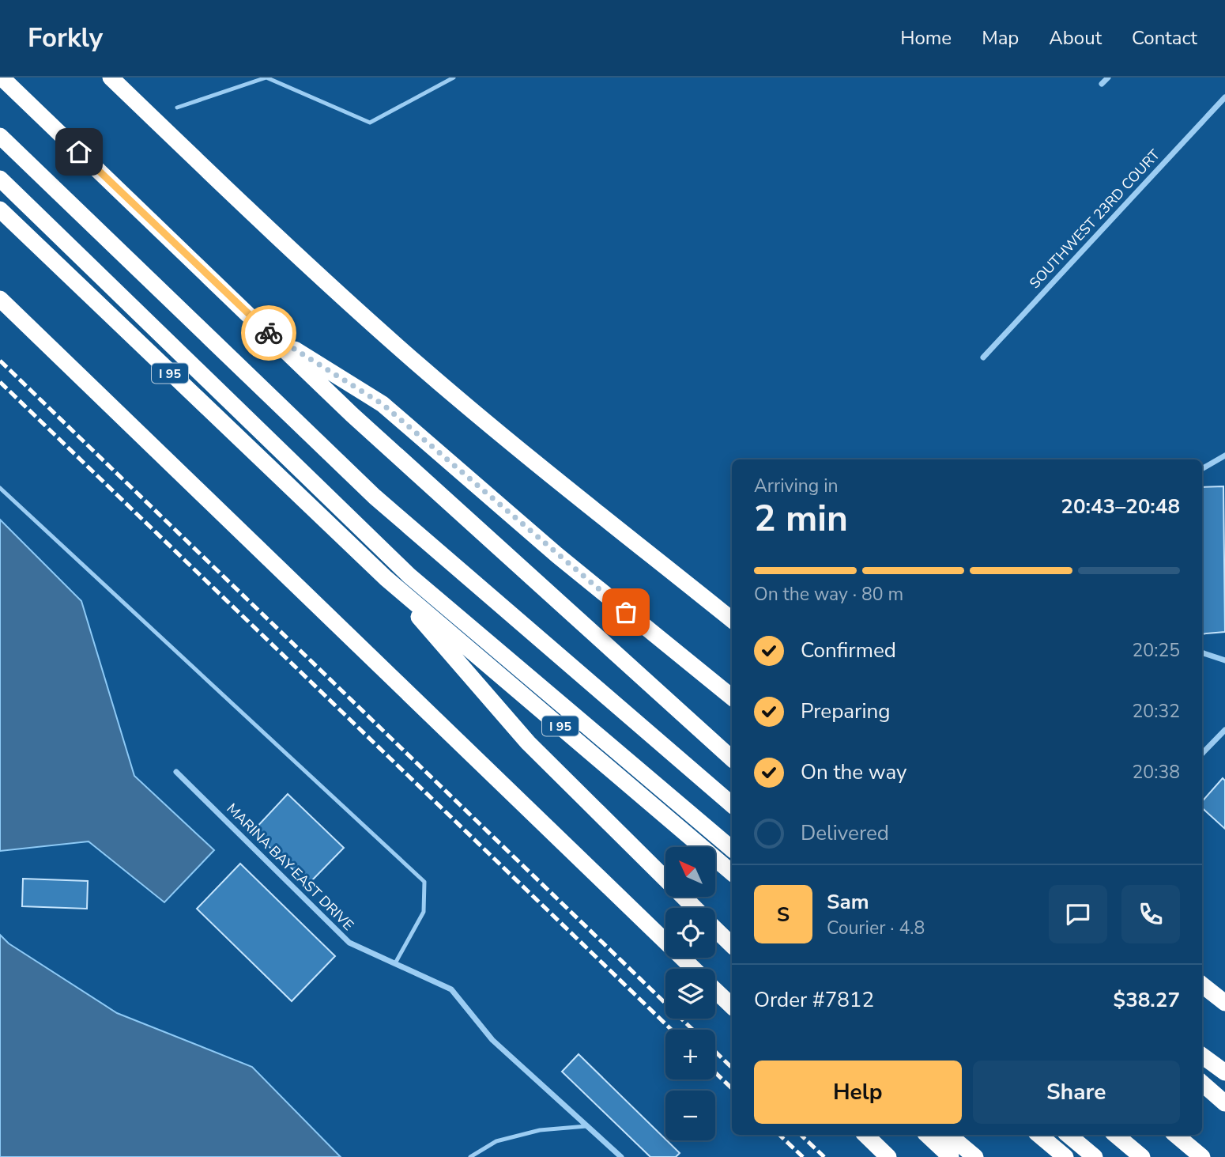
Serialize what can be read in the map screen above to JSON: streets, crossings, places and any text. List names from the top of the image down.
{
  "streets": {
    "highway": ["I 95"],
    "street": ["SOUTHWEST 23RD COURT", "MARINA BAY EAST DRIVE"]
  },
  "north": "top left",
  "page": {
    "header": "Forkly",
    "nav": [
      "Home",
      "Map",
      "About",
      "Contact"
    ],
    "heading": ["2 min", "Arriving in", "20:43–20:48"],
    "panel": [
      "Sam",
      "Courier · 4.8",
      "Order #7812",
      "$38.27"
    ],
    "bar": "On the way · 80 m",
    "list": [
      ["Confirmed", "20:25"],
      ["Preparing", "20:32"],
      ["On the way", "20:38"],
      "Delivered"
    ],
    "map_buttons": ["+", "−"],
    "round": "S",
    "buttons": ["Help", "Share"]
  }
}
